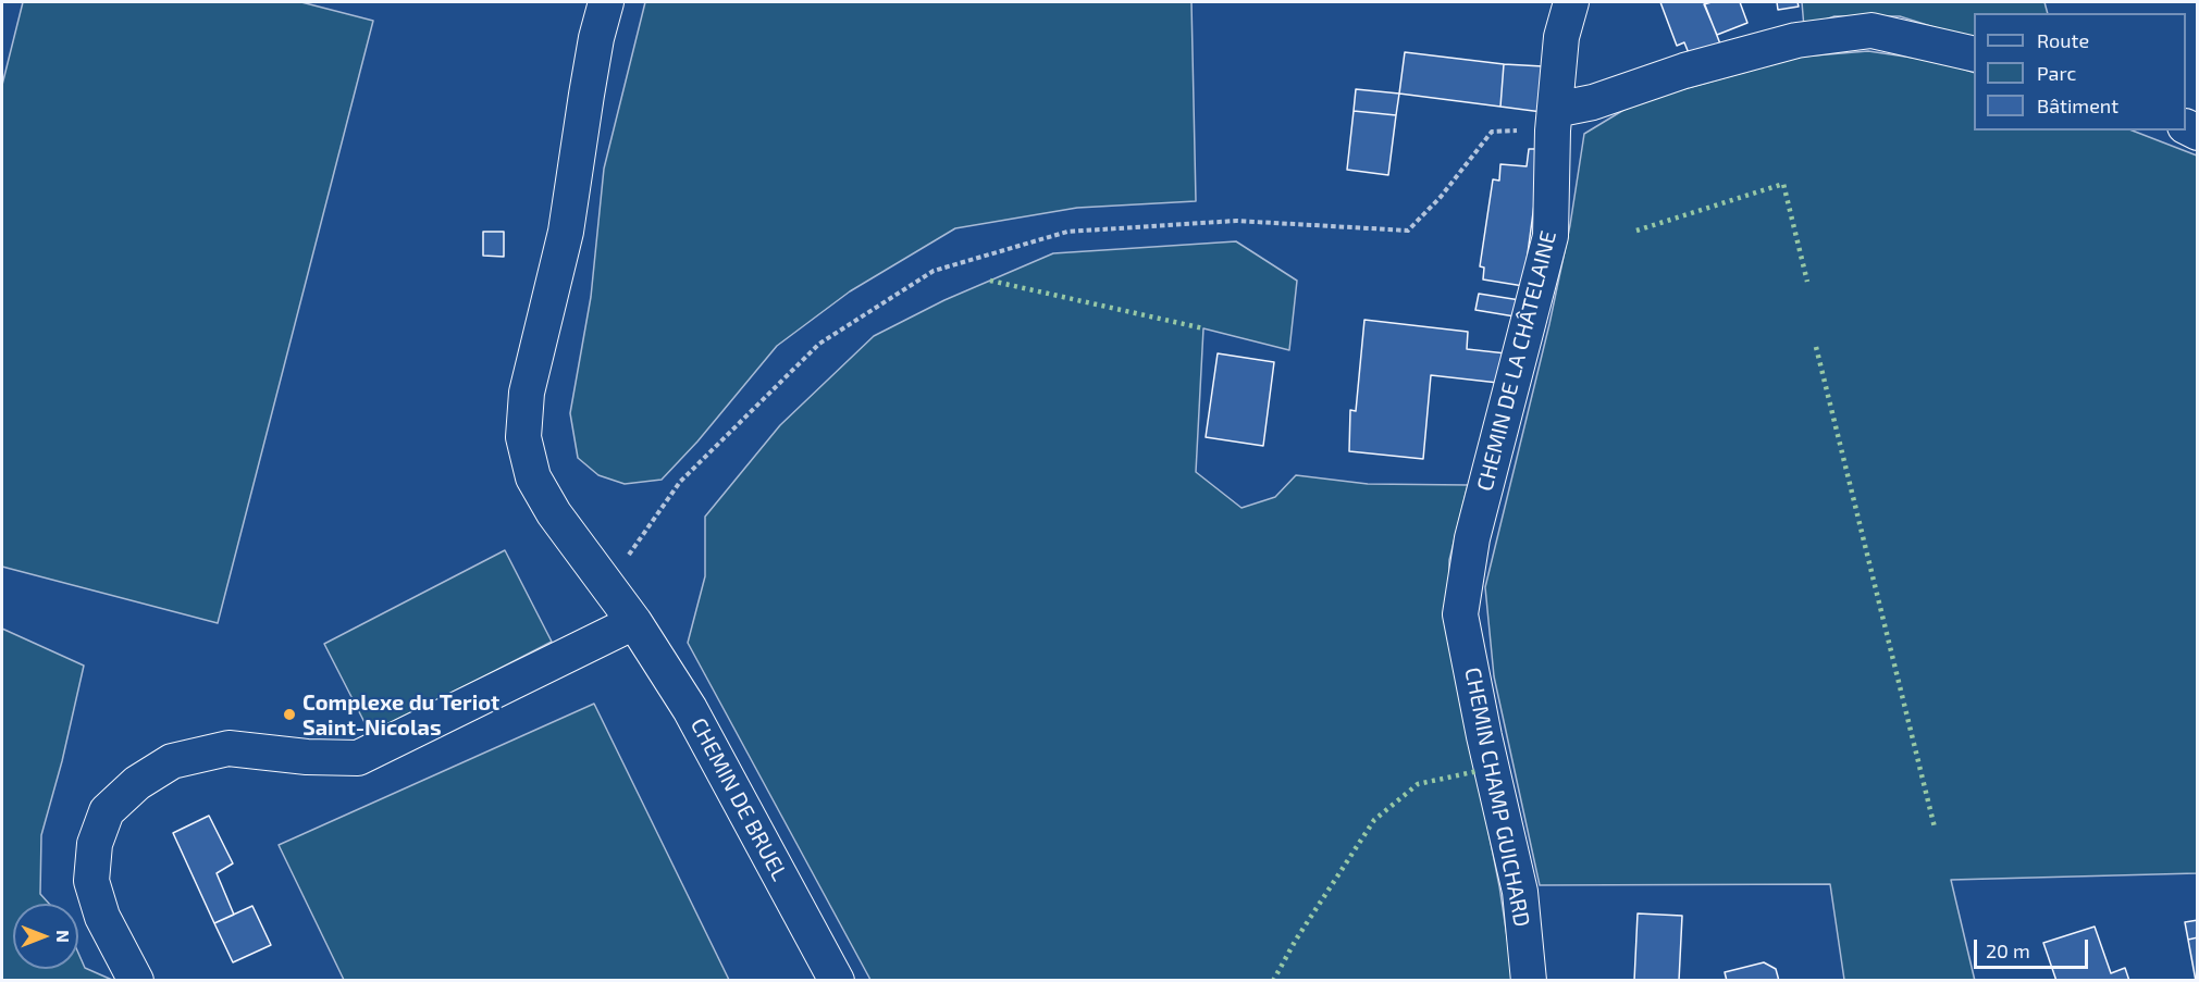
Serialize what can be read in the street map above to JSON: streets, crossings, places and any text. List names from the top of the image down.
{
  "streets": {
    "street": ["CHEMIN DE LA CHÂTELAINE", "CHEMIN CHAMP GUICHARD", "CHEMIN DE BRUEL"]
  },
  "crossings": [
    ["CHEMIN DE LA CHÂTELAINE", "CHEMIN CHAMP GUICHARD"]
  ],
  "places": ["Complexe du Teriot Saint-Nicolas"],
  "legend": ["Route", "Parc", "Bâtiment"],
  "scale_bar": "20 m",
  "north": "right"
}
